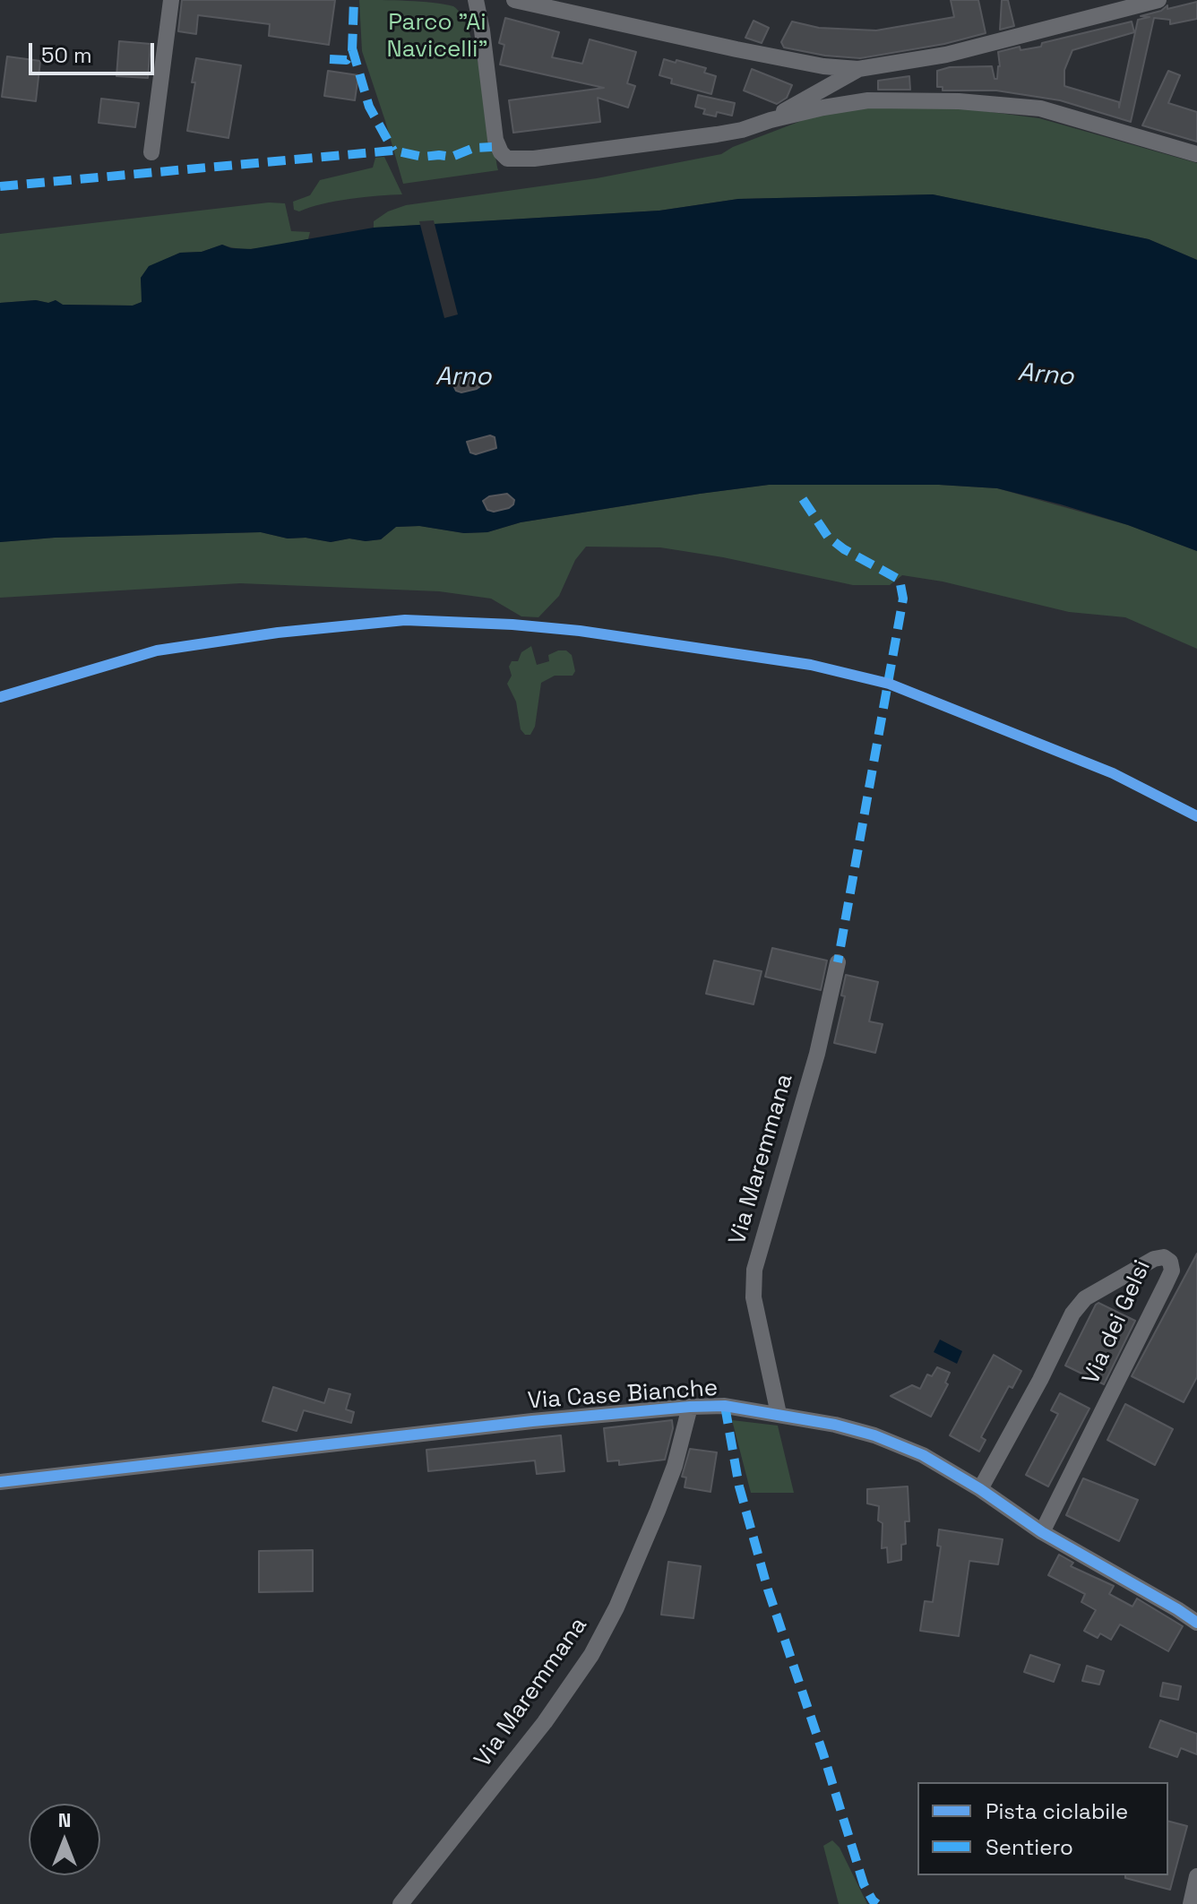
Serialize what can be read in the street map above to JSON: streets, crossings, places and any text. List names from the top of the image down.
{
  "streets": {
    "street": ["Via Maremmana", "Via dei Gelsi", "Via Case Bianche"]
  },
  "crossings": [
    ["Via Maremmana", "Via Case Bianche"],
    ["Via dei Gelsi", "Via Case Bianche"]
  ],
  "water": ["Arno"],
  "parks": ["Parco \"Ai Navicelli\""],
  "legend": ["Pista ciclabile", "Sentiero"],
  "scale_bar": "50 m",
  "north": "top"
}
